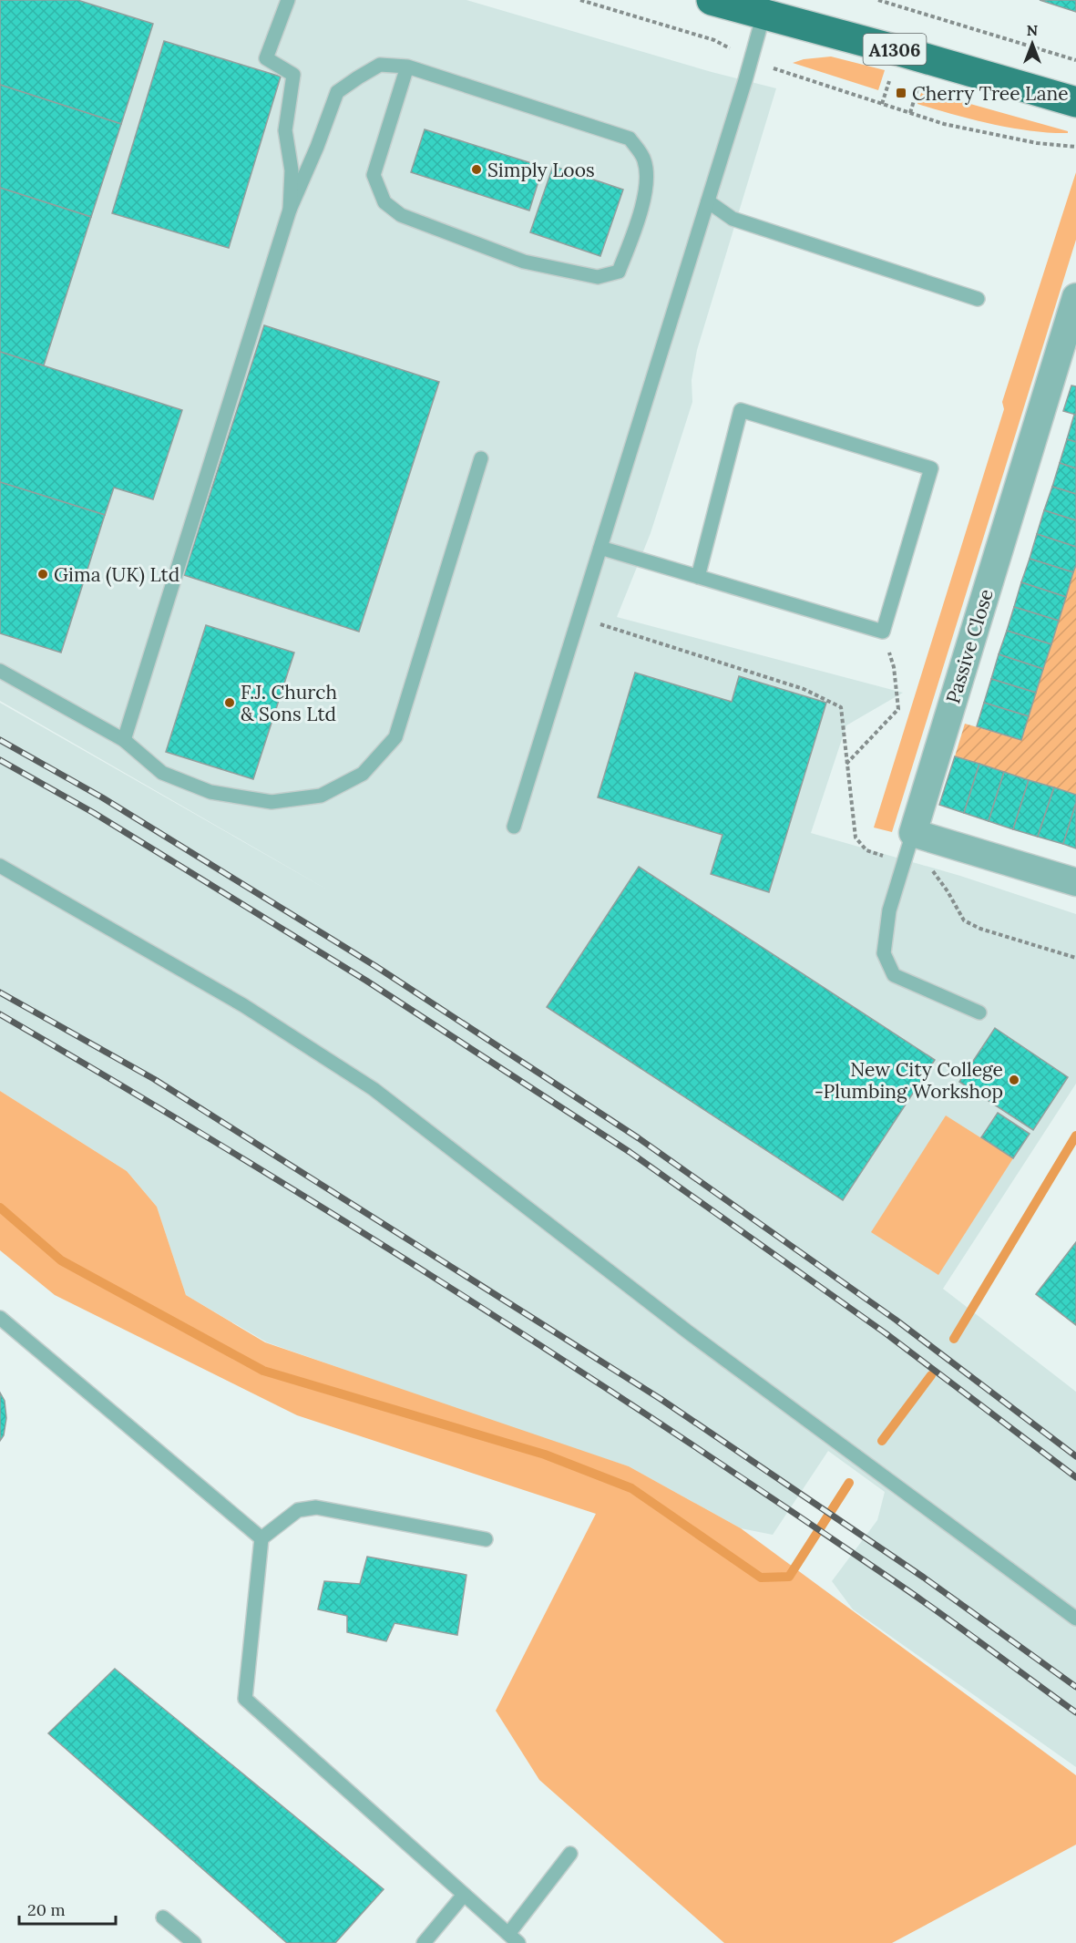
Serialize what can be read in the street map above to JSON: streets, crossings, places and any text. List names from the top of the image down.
{
  "streets": {
    "main road": ["A1306"],
    "street": ["Passive Close"]
  },
  "places": {
    "transit": ["Cherry Tree Lane"],
    "other": [
      "Simply Loos",
      "Gima (UK) Ltd",
      "F.J. Church & Sons Ltd",
      "New City College -Plumbing Workshop"
    ]
  },
  "scale_bar": "20 m",
  "north": "top"
}
